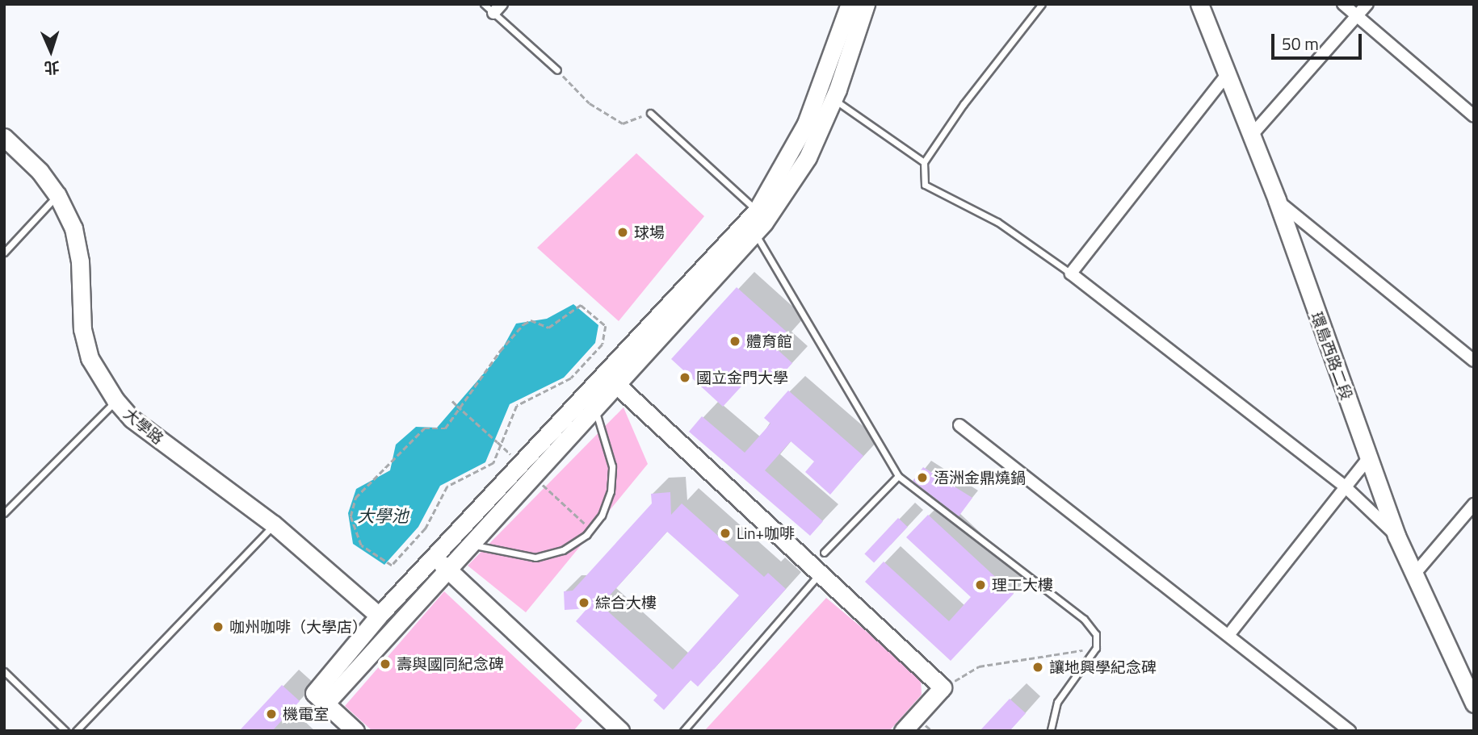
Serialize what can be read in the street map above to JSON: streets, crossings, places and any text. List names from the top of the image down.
{
  "streets": {
    "street": ["環島西路二段", "大學路"]
  },
  "water": ["大學池"],
  "places": [
    "球場",
    "體育館",
    "國立金門大學",
    "浯洲金鼎燒鍋",
    "Lin+咖啡",
    "理工大樓",
    "綜合大樓",
    "咖州咖啡（大學店）",
    "壽與國同紀念碑",
    "讓地興學紀念碑",
    "機電室"
  ],
  "scale_bar": "50 m",
  "north": "bottom"
}
